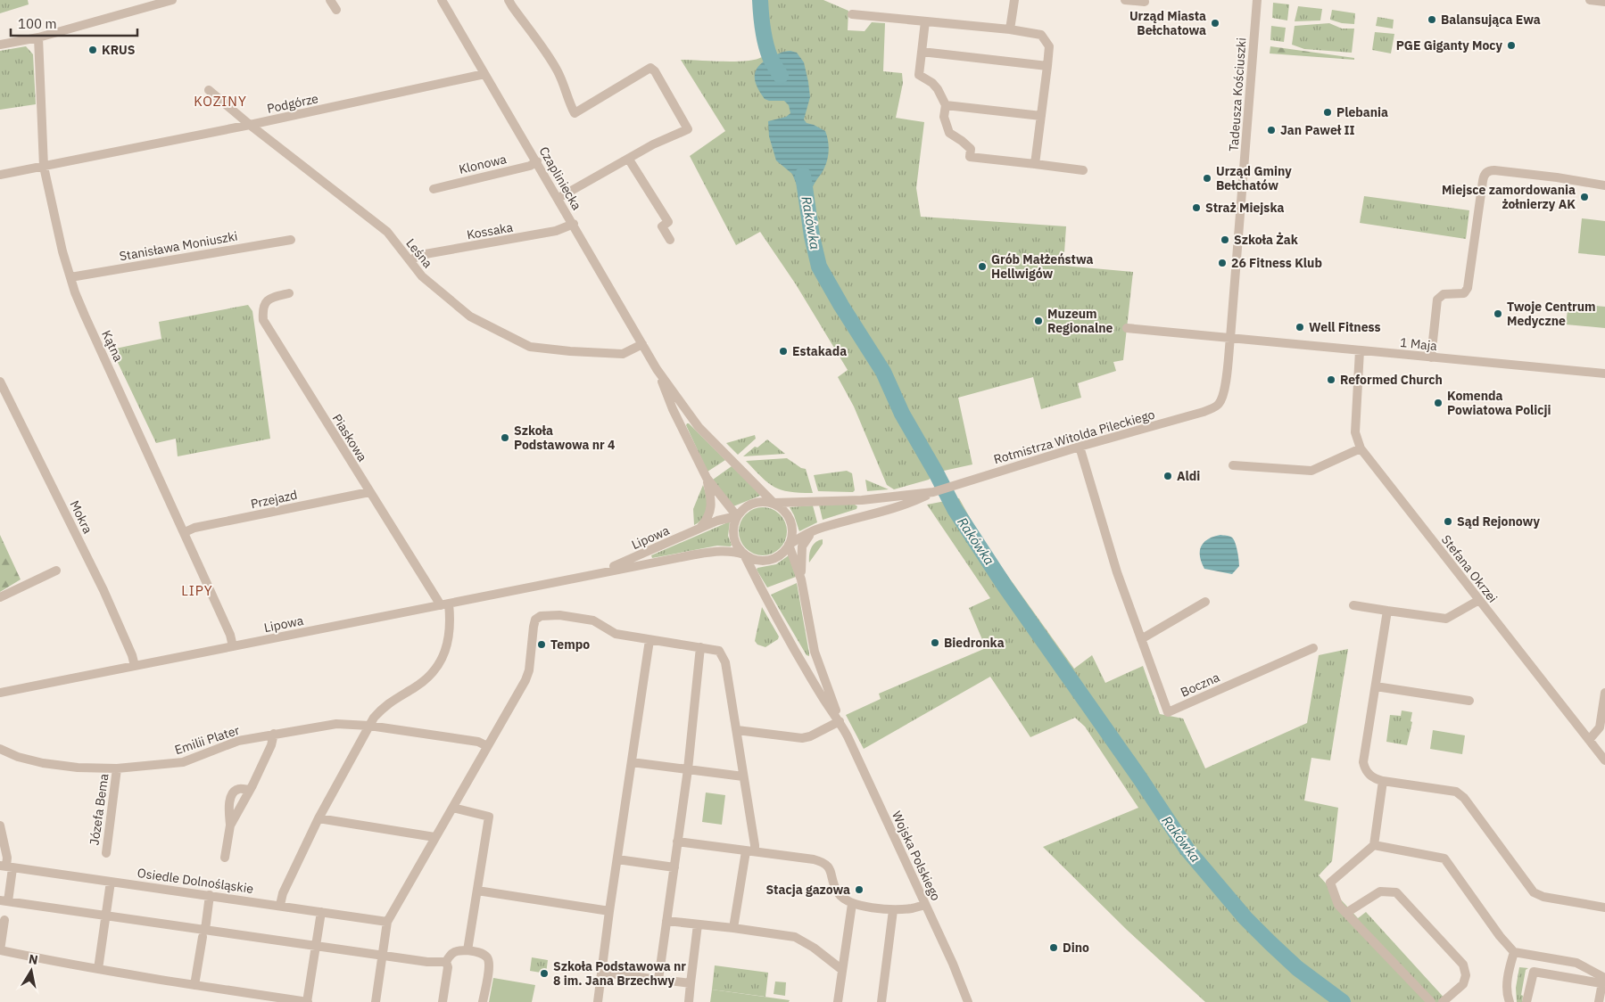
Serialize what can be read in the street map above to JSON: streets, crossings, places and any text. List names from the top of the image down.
{
  "streets": {
    "street": [
      "Tadeusza Kościuszki",
      "Podgórze",
      "Klonowa",
      "Czapliniecka",
      "Kossaka",
      "Stanisława Moniuszki",
      "Leśna",
      "1 Maja",
      "Kątna",
      "Rotmistrza Witolda Pileckiego",
      "Piaskowa",
      "Przejazd",
      "Mokra",
      "Lipowa",
      "Stefana Okrzei",
      "Boczna",
      "Emilii Plater",
      "Józefa Bema",
      "Wojska Polskiego",
      "Osiedle Dolnośląskie"
    ]
  },
  "crossings": [
    ["Tadeusza Kościuszki", "1 Maja"],
    ["Tadeusza Kościuszki", "Rotmistrza Witolda Pileckiego"],
    ["Podgórze", "Czapliniecka"],
    ["Podgórze", "Leśna"],
    ["Podgórze", "Kątna"],
    ["Klonowa", "Czapliniecka"],
    ["Czapliniecka", "Kossaka"],
    ["Czapliniecka", "Leśna"],
    ["Czapliniecka", "Rotmistrza Witolda Pileckiego"],
    ["Czapliniecka", "Lipowa"],
    ["Czapliniecka", "Wojska Polskiego"],
    ["Kossaka", "Leśna"],
    ["Stanisława Moniuszki", "Kątna"],
    ["1 Maja", "Stefana Okrzei"],
    ["Kątna", "Przejazd"],
    ["Kątna", "Lipowa"],
    ["Rotmistrza Witolda Pileckiego", "Lipowa"],
    ["Rotmistrza Witolda Pileckiego", "Boczna"],
    ["Rotmistrza Witolda Pileckiego", "Wojska Polskiego"],
    ["Piaskowa", "Przejazd"],
    ["Piaskowa", "Lipowa"],
    ["Mokra", "Lipowa"],
    ["Lipowa", "Wojska Polskiego"],
    ["Emilii Plater", "Józefa Bema"]
  ],
  "districts": ["KOZINY", "LIPY"],
  "water": ["Rakówka"],
  "places": [
    "Balansująca Ewa",
    "Urząd Miasta Bełchatowa",
    "PGE Giganty Mocy",
    "KRUS",
    "Plebania",
    "Jan Paweł II",
    "Urząd Gminy Bełchatów",
    "Miejsce zamordowania żołnierzy AK",
    "Straż Miejska",
    "Szkoła Żak",
    "26 Fitness Klub",
    "Grób Małżeństwa Hellwigów",
    "Twoje Centrum Medyczne",
    "Muzeum Regionalne",
    "Well Fitness",
    "Estakada",
    "Reformed Church",
    "Komenda Powiatowa Policji",
    "Szkoła Podstawowa nr 4",
    "Aldi",
    "Sąd Rejonowy",
    "Biedronka",
    "Tempo",
    "Stacja gazowa",
    "Dino",
    "Szkoła Podstawowa nr 8 im. Jana Brzechwy"
  ],
  "scale_bar": "100 m",
  "north": "top"
}
